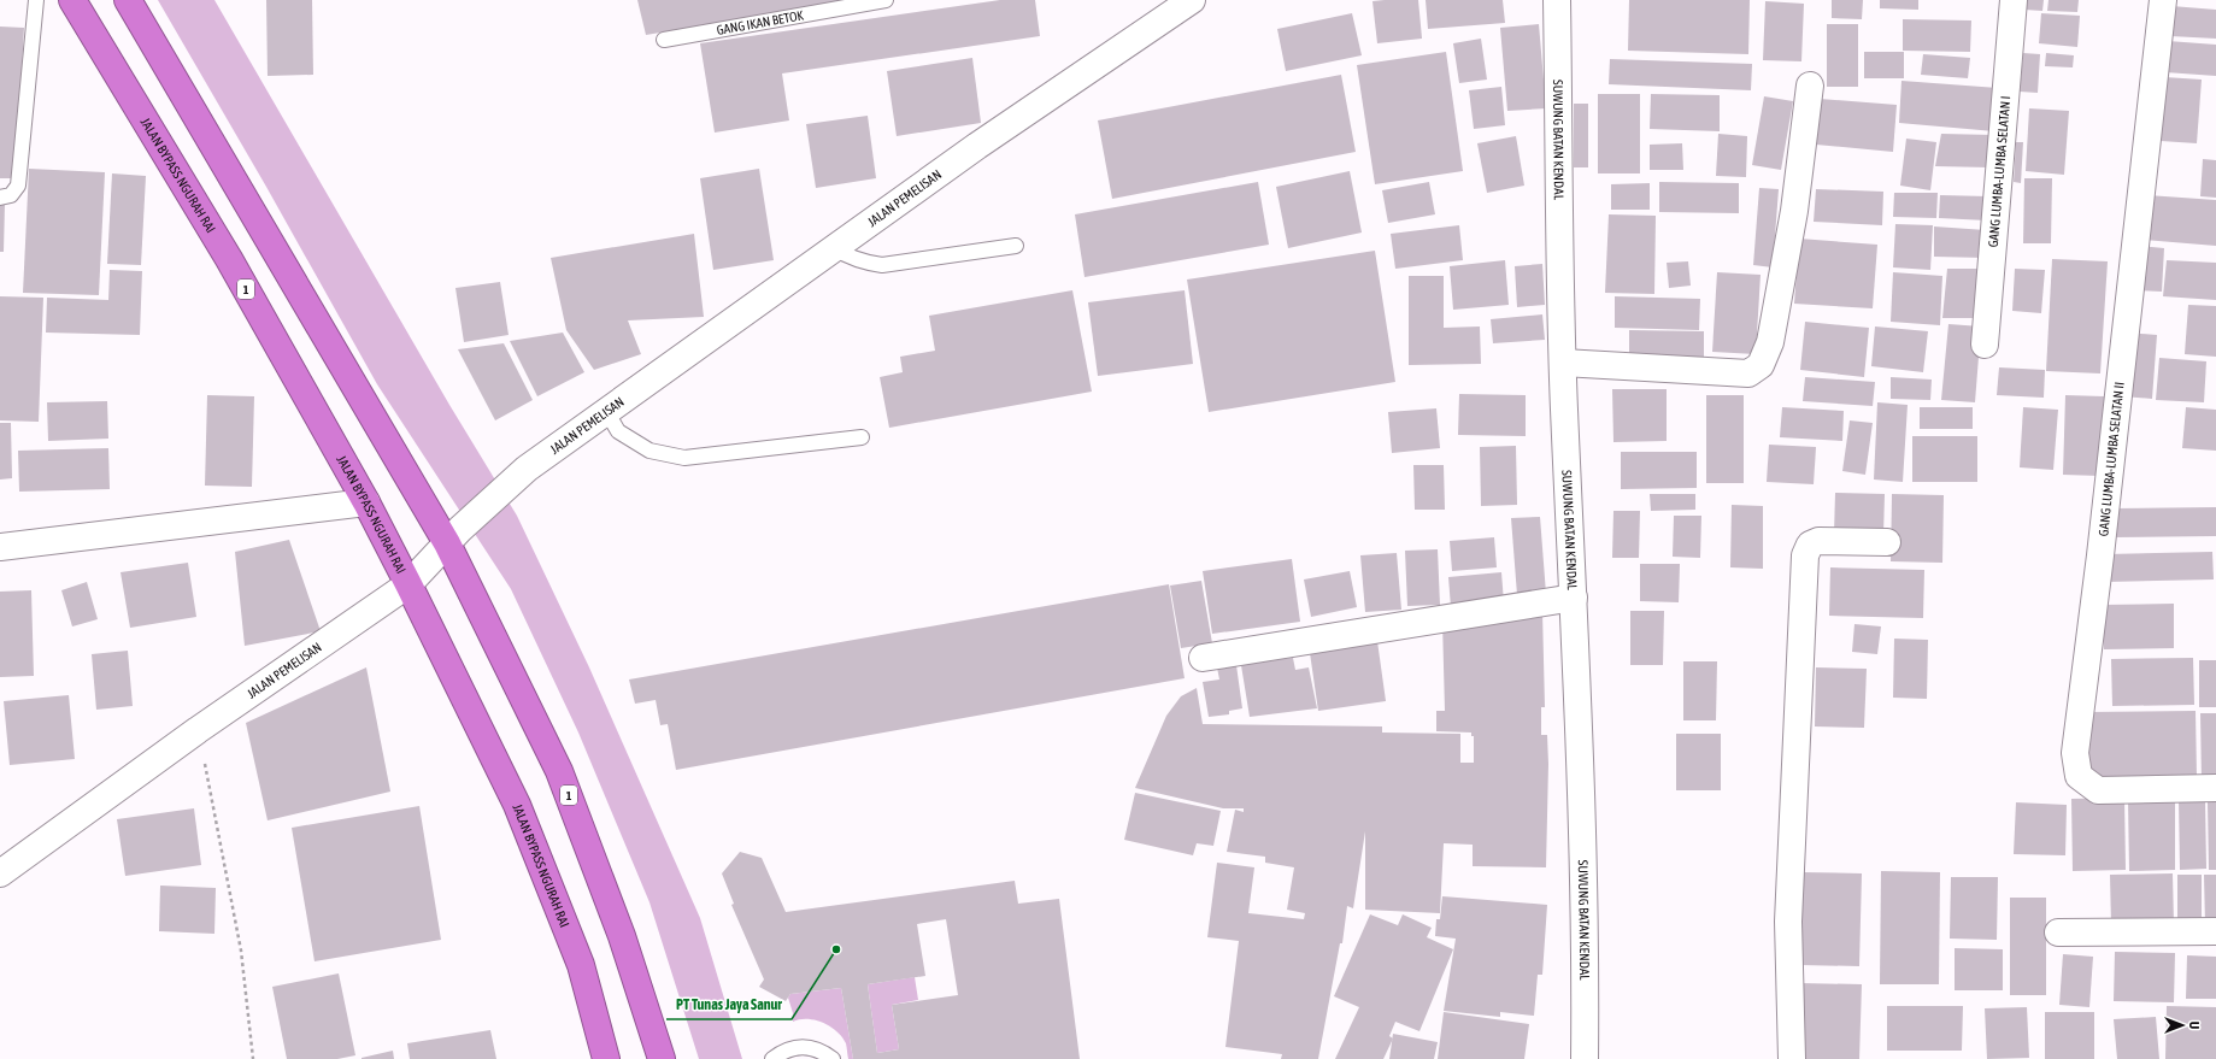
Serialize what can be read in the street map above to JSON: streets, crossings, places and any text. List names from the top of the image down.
{
  "streets": {
    "highway": ["JALAN BYPASS NGURAH RAI", "1"],
    "street": [
      "SUWUNG BATAN KENDAL",
      "GANG LUMBA-LUMBA SELATAN I",
      "JALAN PEMELISAN",
      "GANG LUMBA-LUMBA SELATAN II"
    ],
    "lane": ["GANG IKAN BETOK"]
  },
  "crossings": [
    ["JALAN BYPASS NGURAH RAI", "JALAN PEMELISAN"],
    ["JALAN PEMELISAN", "1"]
  ],
  "places": ["PT Tunas Jaya Sanur"],
  "north": "right"
}
